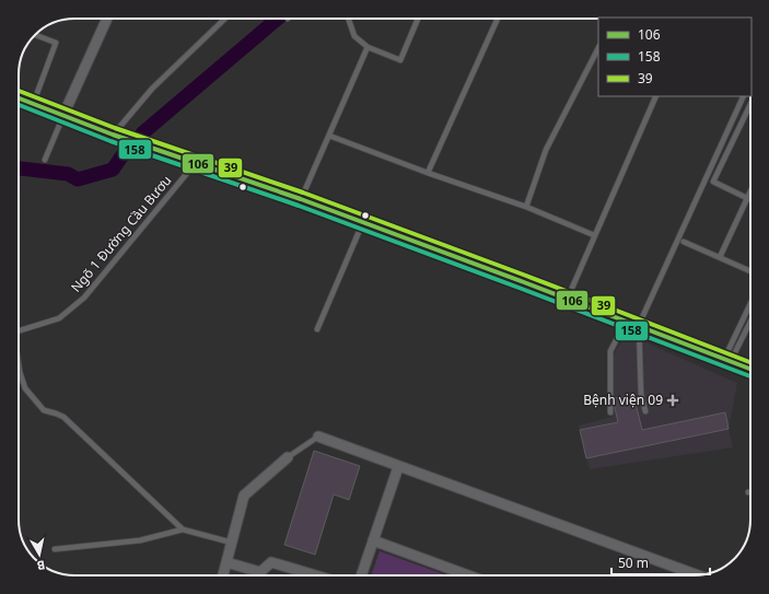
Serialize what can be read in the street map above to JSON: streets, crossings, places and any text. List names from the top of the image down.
{
  "streets": {
    "lane": ["Ngõ 1 Đường Cầu Bươu"]
  },
  "places": {
    "health": ["Bệnh viện 09"]
  },
  "lines": ["transit line 39", "transit line 106", "transit line 158"],
  "legend": ["106", "158", "39"],
  "scale_bar": "50 m",
  "north": "bottom"
}
